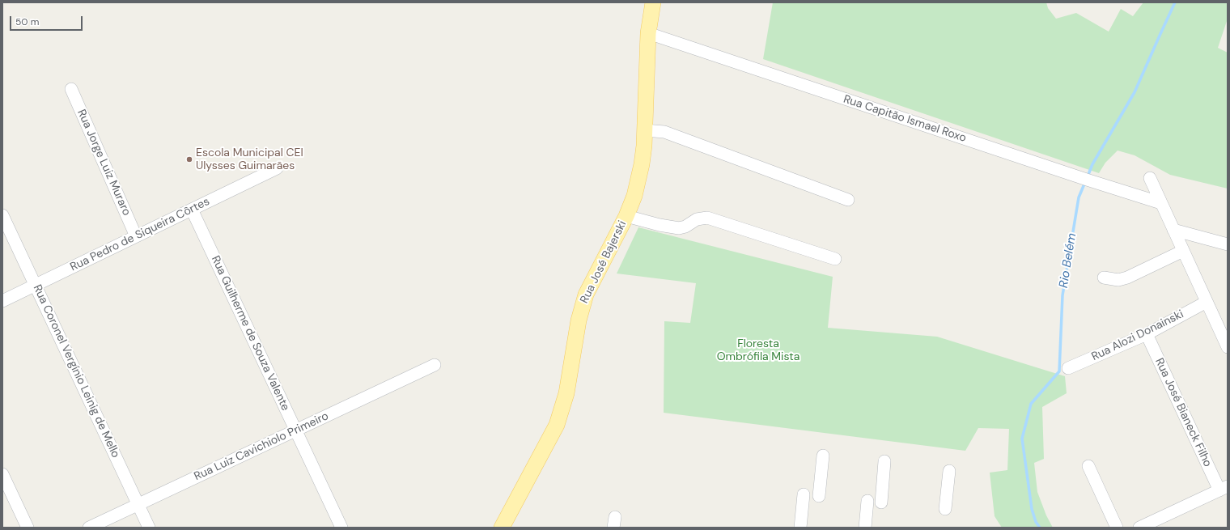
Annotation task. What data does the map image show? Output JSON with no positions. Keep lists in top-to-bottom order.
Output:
{
  "streets": {
    "main road": ["Rua José Bajerski"],
    "street": [
      "Rua Capitão Ismael Roxo",
      "Rua Jorge Luiz Muraro",
      "Rua Pedro de Siqueira Côrtes",
      "Rua Guilherme de Souza Valente",
      "Rua Alozi Donainski",
      "Rua Coronel Vergínio Leinig de Mello",
      "Rua José Bianeck Filho",
      "Rua Luiz Cavichiolo Primeiro"
    ]
  },
  "crossings": [
    ["Rua Capitão Ismael Roxo", "Rua José Bajerski"],
    ["Rua Jorge Luiz Muraro", "Rua Pedro de Siqueira Côrtes"],
    ["Rua Pedro de Siqueira Côrtes", "Rua Guilherme de Souza Valente"],
    ["Rua Pedro de Siqueira Côrtes", "Rua Coronel Vergínio Leinig de Mello"],
    ["Rua Guilherme de Souza Valente", "Rua Luiz Cavichiolo Primeiro"],
    ["Rua Alozi Donainski", "Rua José Bianeck Filho"],
    ["Rua Coronel Vergínio Leinig de Mello", "Rua Luiz Cavichiolo Primeiro"]
  ],
  "water": ["Rio Belém"],
  "parks": ["Floresta Ombrófila Mista"],
  "places": ["Escola Municipal CEI Ulysses Guimarães"],
  "scale_bar": "50 m"
}
